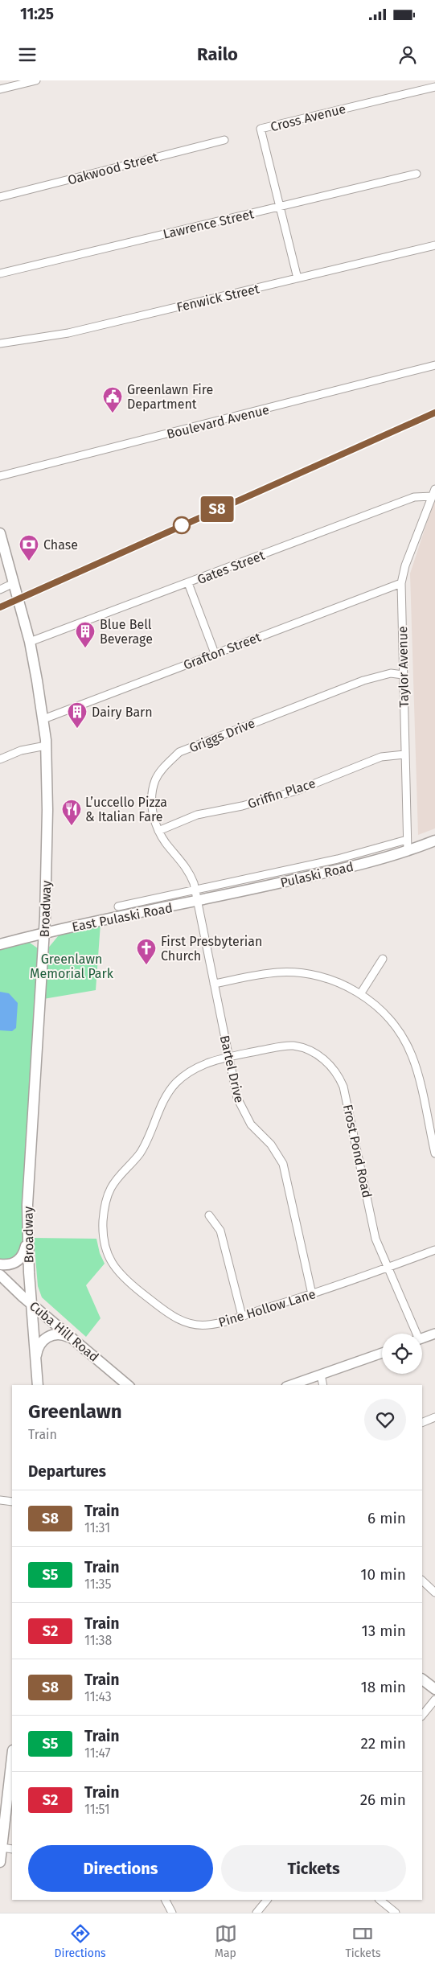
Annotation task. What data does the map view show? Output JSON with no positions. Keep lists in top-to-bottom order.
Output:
{
  "streets": {
    "main road": [
      "Pulaski Road",
      "Broadway",
      "East Pulaski Road",
      "Cuba Hill Road"
    ],
    "street": [
      "Cross Avenue",
      "Oakwood Street",
      "Lawrence Street",
      "Fenwick Street",
      "Boulevard Avenue",
      "Gates Street",
      "Grafton Street",
      "Taylor Avenue",
      "Griggs Drive",
      "Griffin Place",
      "Bartel Drive",
      "Frost Pond Road",
      "Pine Hollow Lane"
    ]
  },
  "crossings": [
    ["Cross Avenue", "Lawrence Street"],
    ["Cross Avenue", "Fenwick Street"],
    ["Gates Street", "Taylor Avenue"],
    ["Gates Street", "Broadway"],
    ["Grafton Street", "Taylor Avenue"],
    ["Grafton Street", "Broadway"],
    ["Taylor Avenue", "Griggs Drive"],
    ["Taylor Avenue", "Griffin Place"],
    ["Taylor Avenue", "Pulaski Road"],
    ["Griggs Drive", "Griffin Place"],
    ["Griggs Drive", "Pulaski Road"],
    ["Griggs Drive", "East Pulaski Road"],
    ["Griggs Drive", "Bartel Drive"],
    ["Pulaski Road", "East Pulaski Road"],
    ["Pulaski Road", "Bartel Drive"],
    ["Broadway", "East Pulaski Road"],
    ["Broadway", "Cuba Hill Road"],
    ["East Pulaski Road", "Bartel Drive"],
    ["Bartel Drive", "Frost Pond Road"],
    ["Bartel Drive", "Pine Hollow Lane"],
    ["Frost Pond Road", "Pine Hollow Lane"]
  ],
  "parks": ["Greenlawn Memorial Park"],
  "places": {
    "public building": ["Greenlawn Fire Department"],
    "bank": ["Chase"],
    "building": ["Blue Bell Beverage", "Dairy Barn"],
    "restaurant": ["L’uccello Pizza & Italian Fare"],
    "church": ["First Presbyterian Church"]
  },
  "page": {
    "status": "11:25",
    "header": "Railo",
    "on_map": "S8",
    "heading": [
      ["Greenlawn", "Train"],
      "Departures"
    ],
    "list": [
      {
        "mark": "S8",
        "name": "Train",
        "note": "11:31",
        "value": "6 min"
      },
      {
        "mark": "S5",
        "name": "Train",
        "note": "11:35",
        "value": "10 min"
      },
      {
        "mark": "S2",
        "name": "Train",
        "note": "11:38",
        "value": "13 min"
      },
      {
        "mark": "S8",
        "name": "Train",
        "note": "11:43",
        "value": "18 min"
      },
      {
        "mark": "S5",
        "name": "Train",
        "note": "11:47",
        "value": "22 min"
      },
      {
        "mark": "S2",
        "name": "Train",
        "note": "11:51",
        "value": "26 min"
      }
    ],
    "buttons": ["Directions", "Tickets"],
    "tabs": ["Directions", "Map", "Tickets"]
  }
}
